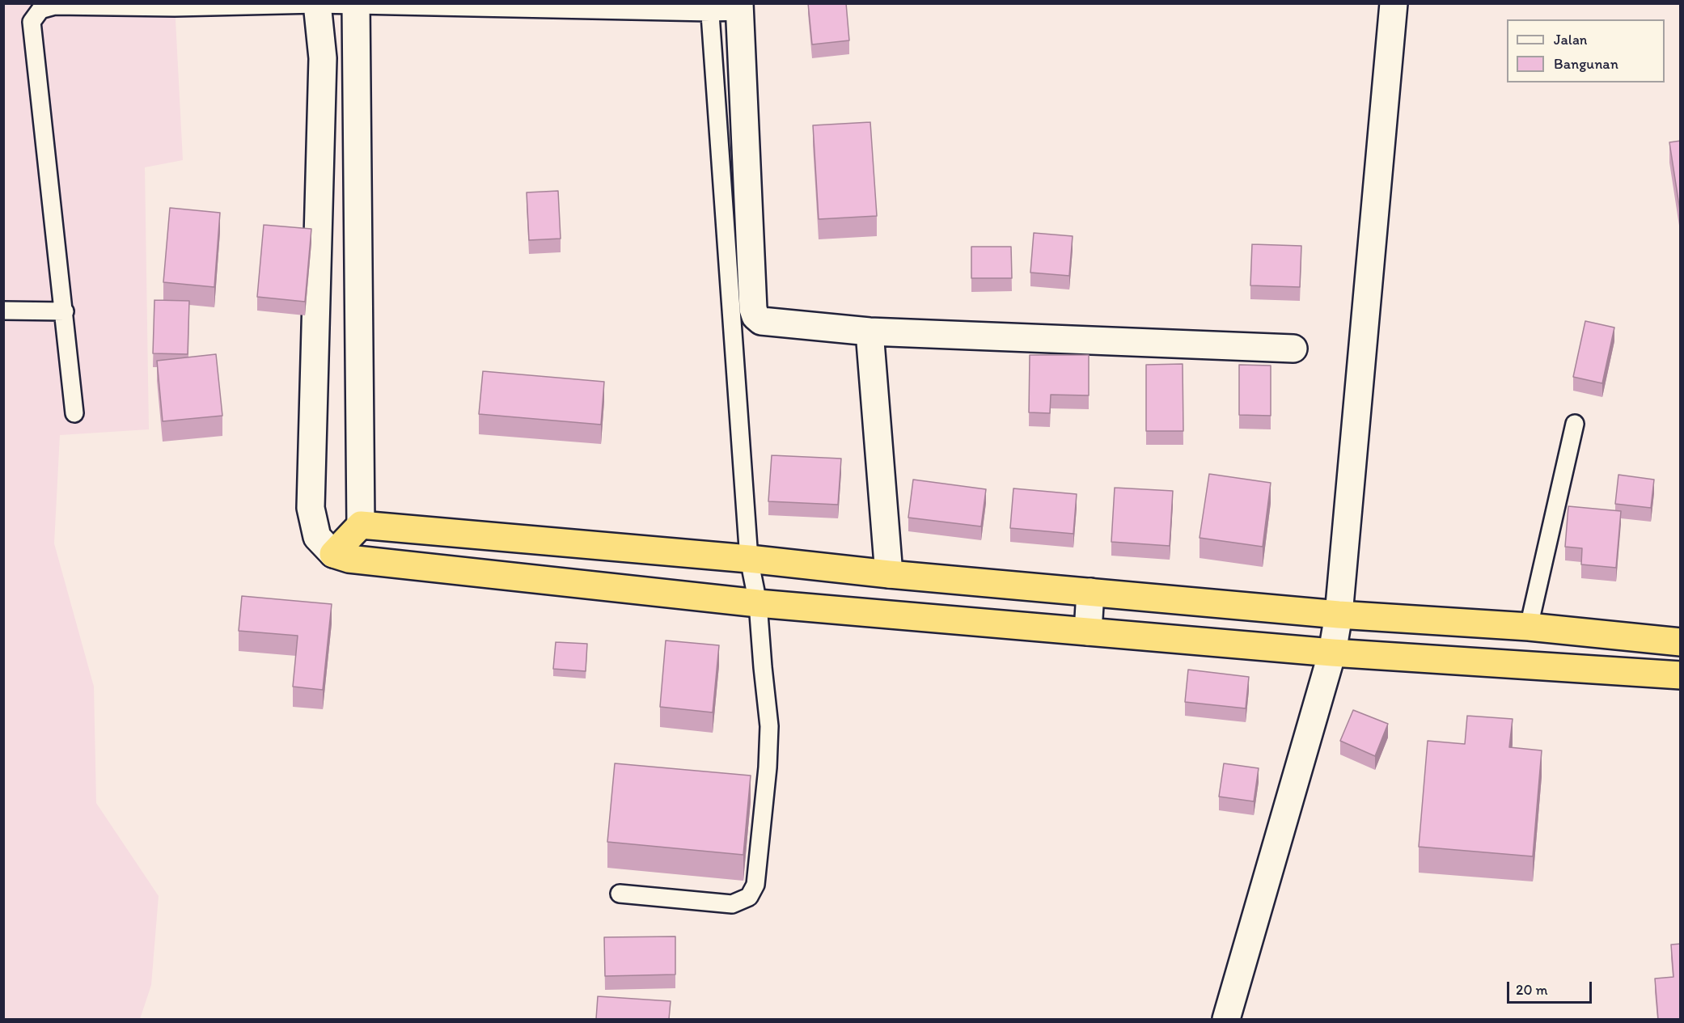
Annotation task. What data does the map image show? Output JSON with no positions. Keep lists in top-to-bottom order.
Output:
{
  "legend": ["Jalan", "Bangunan"],
  "scale_bar": "20 m"
}
